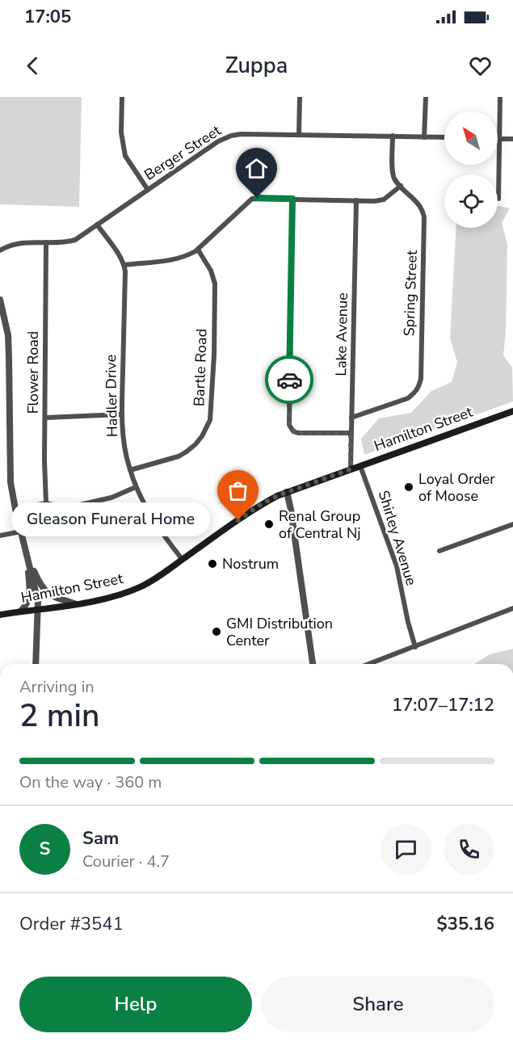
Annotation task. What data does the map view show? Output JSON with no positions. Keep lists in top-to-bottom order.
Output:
{
  "streets": {
    "main road": ["Hamilton Street"],
    "street": [
      "Berger Street",
      "Spring Street",
      "Lake Avenue",
      "Bartle Road",
      "Flower Road",
      "Hadler Drive",
      "Shirley Avenue"
    ]
  },
  "crossings": [
    ["Berger Street", "Spring Street"],
    ["Berger Street", "Flower Road"],
    ["Spring Street", "Lake Avenue"],
    ["Lake Avenue", "Hamilton Street"],
    ["Bartle Road", "Hadler Drive"],
    ["Hadler Drive", "Hamilton Street"],
    ["Hamilton Street", "Shirley Avenue"]
  ],
  "places": [
    "Loyal Order of Moose",
    "Gleason Funeral Home",
    "Renal Group of Central Nj",
    "Nostrum",
    "GMI Distribution Center"
  ],
  "north": "top left",
  "page": {
    "status": "17:05",
    "header": "Zuppa",
    "bubble": "Gleason Funeral Home",
    "heading": ["2 min", "Arriving in", "17:07–17:12"],
    "panel": [
      "Sam",
      "Courier · 4.7",
      "Order #3541",
      "$35.16"
    ],
    "bar": "On the way · 360 m",
    "round": "S",
    "buttons": ["Help", "Share"]
  }
}
